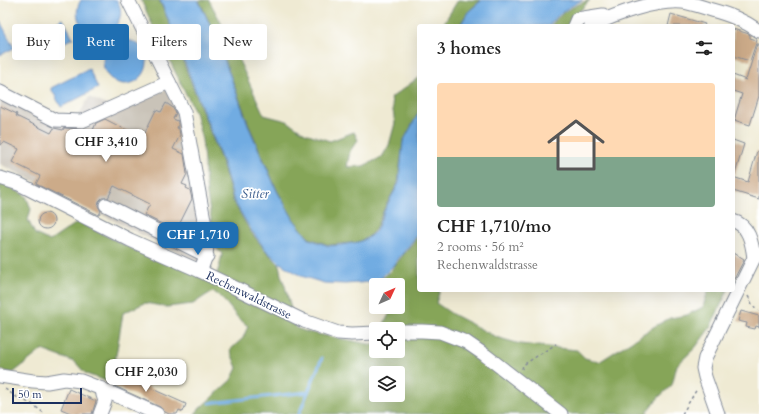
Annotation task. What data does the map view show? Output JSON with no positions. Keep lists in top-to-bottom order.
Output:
{
  "streets": {
    "street": ["Rechenwaldstrasse"]
  },
  "water": ["Sitter"],
  "scale_bar": "50 m",
  "north": "top right",
  "page": {
    "chip": [
      "Buy",
      "Rent",
      "Filters",
      "New"
    ],
    "heading": "3 homes",
    "list": [
      {
        "name": "CHF 1,710/mo",
        "note": "2 rooms · 56 m² · Rechenwaldstrasse"
      }
    ],
    "price": ["CHF 3,410", "CHF 1,710", "CHF 2,030"],
    "scale": "50 m"
  }
}
